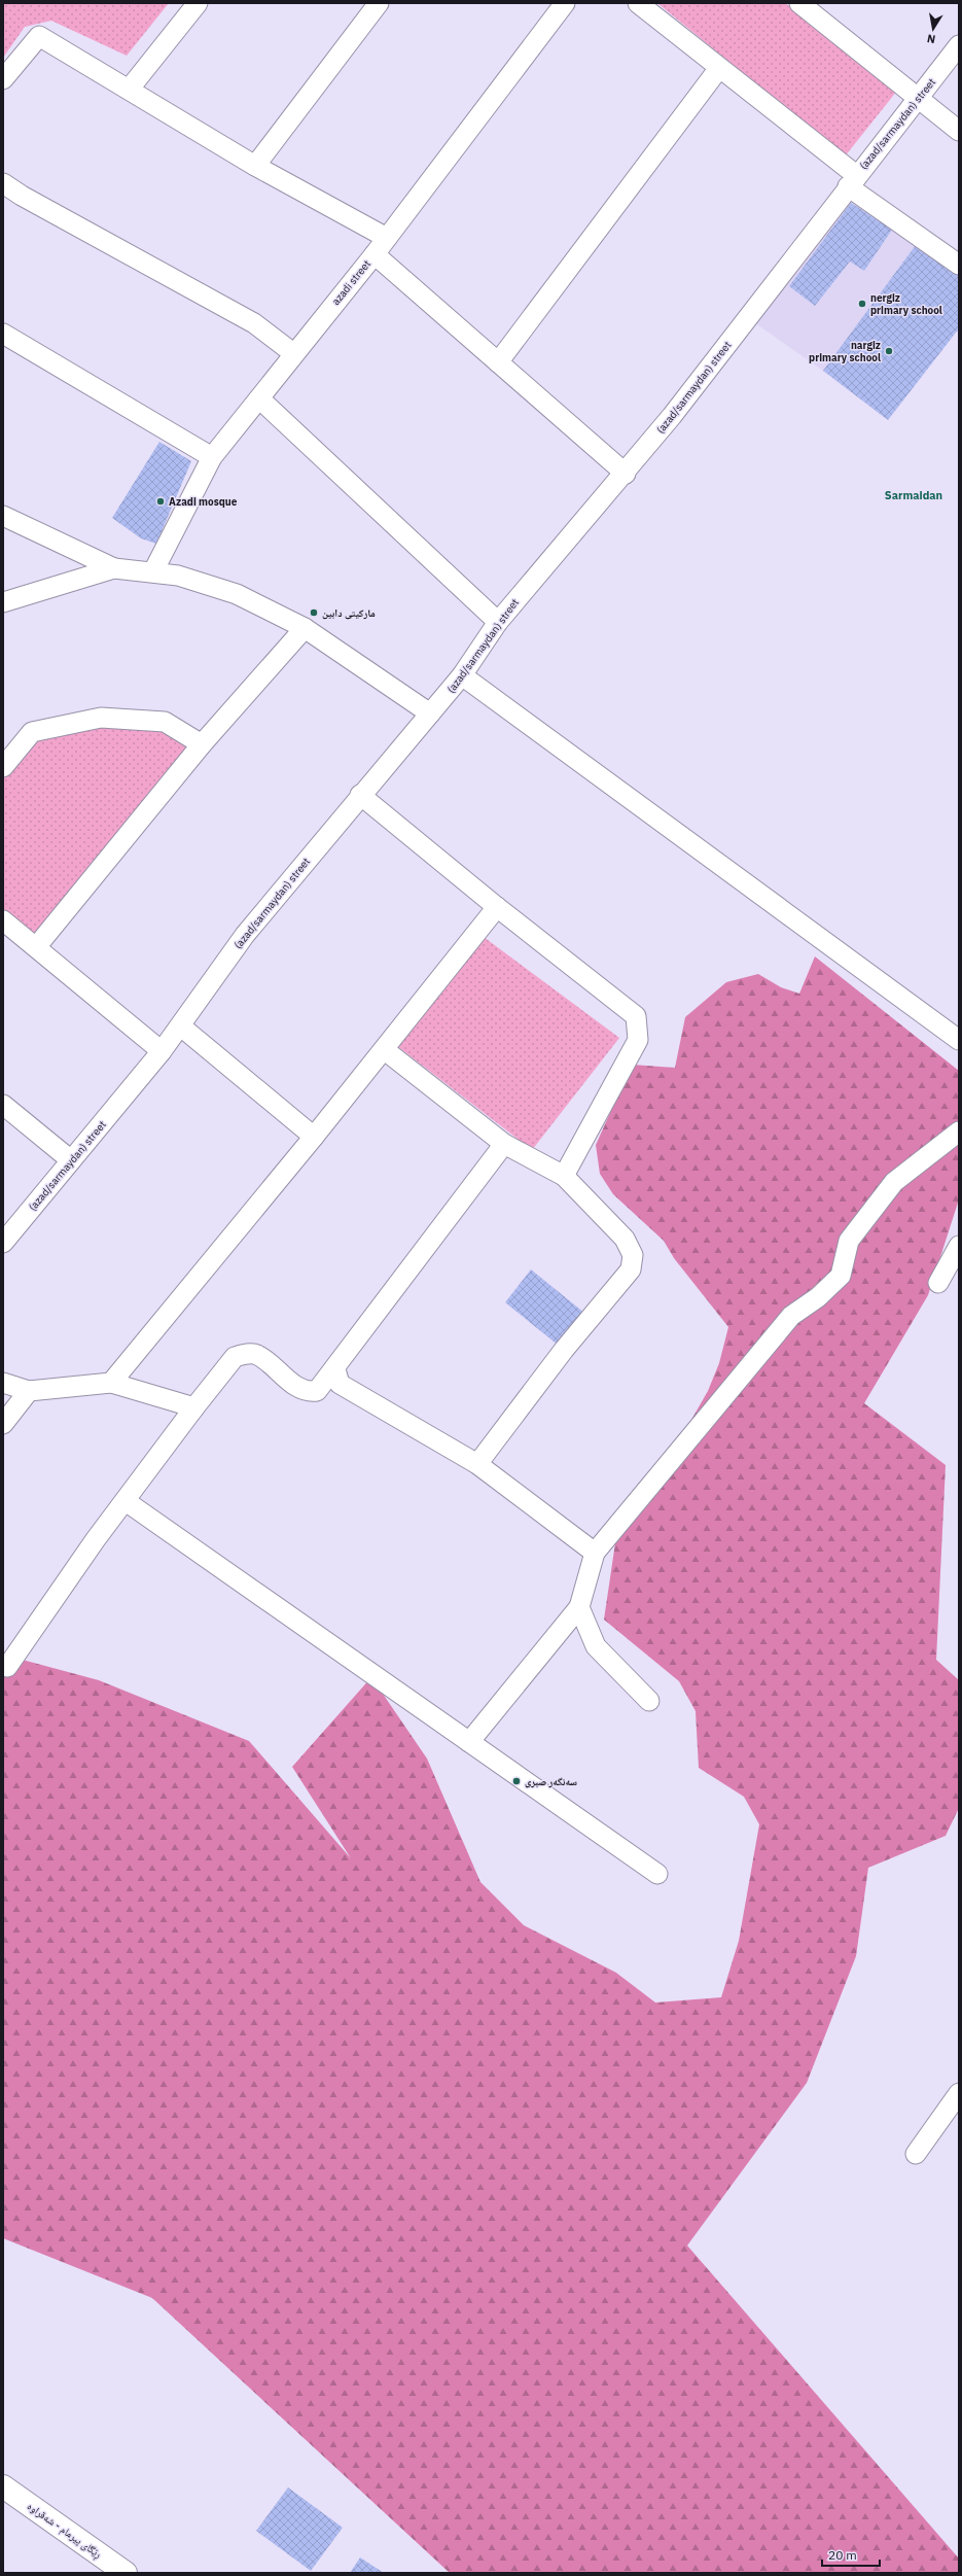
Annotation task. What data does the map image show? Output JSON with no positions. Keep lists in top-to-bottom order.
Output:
{
  "streets": {
    "main road": ["ڕێگای پیرمام - شەقراوە"],
    "street": ["(azad/sarmaydan) street", "azadi street"]
  },
  "districts": ["Sarmaidan"],
  "places": [
    "nergiz primary school",
    "nargiz primary school",
    "Azadi mosque",
    "ماركيتى دابين",
    "سەنگەر صبری"
  ],
  "scale_bar": "20 m",
  "north": "bottom"
}
